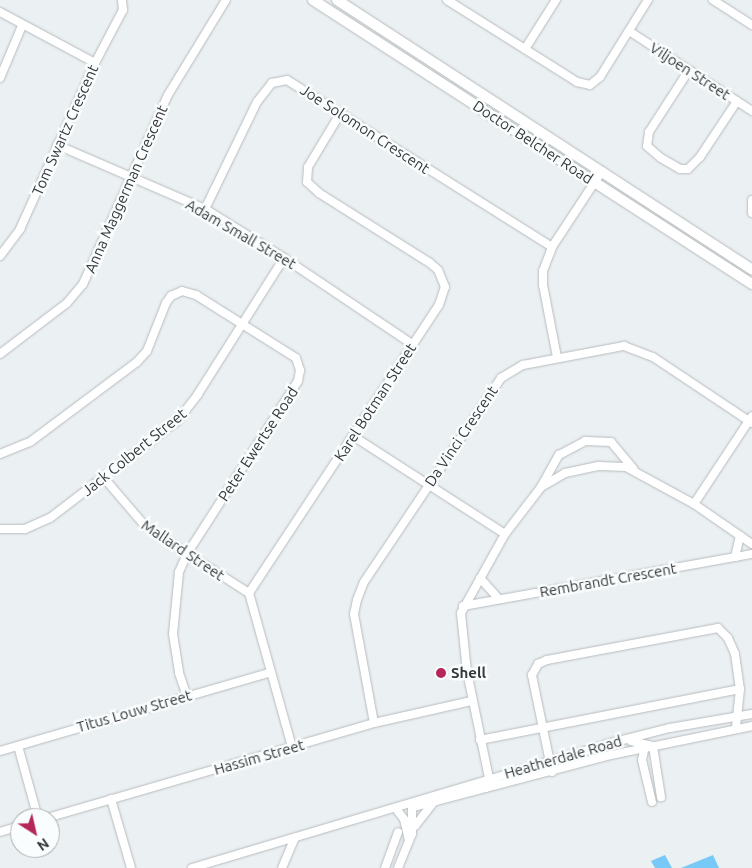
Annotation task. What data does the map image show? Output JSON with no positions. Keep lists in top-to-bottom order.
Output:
{
  "streets": {
    "main road": ["Doctor Belcher Road"],
    "street": [
      "Viljoen Street",
      "Joe Solomon Crescent",
      "Tom Swartz Crescent",
      "Anna Maggerman Crescent",
      "Adam Small Street",
      "Karel Botman Street",
      "Da Vinci Crescent",
      "Peter Ewertse Road",
      "Jack Colbert Street",
      "Mallard Street",
      "Rembrandt Crescent",
      "Titus Louw Street",
      "Hassim Street",
      "Heatherdale Road"
    ]
  },
  "crossings": [
    ["Joe Solomon Crescent", "Adam Small Street"],
    ["Joe Solomon Crescent", "Karel Botman Street"],
    ["Tom Swartz Crescent", "Adam Small Street"],
    ["Anna Maggerman Crescent", "Adam Small Street"],
    ["Adam Small Street", "Karel Botman Street"],
    ["Adam Small Street", "Jack Colbert Street"],
    ["Karel Botman Street", "Mallard Street"],
    ["Da Vinci Crescent", "Hassim Street"],
    ["Peter Ewertse Road", "Jack Colbert Street"],
    ["Peter Ewertse Road", "Mallard Street"],
    ["Peter Ewertse Road", "Titus Louw Street"],
    ["Jack Colbert Street", "Mallard Street"]
  ],
  "places": ["Shell"],
  "north": "bottom right"
}
